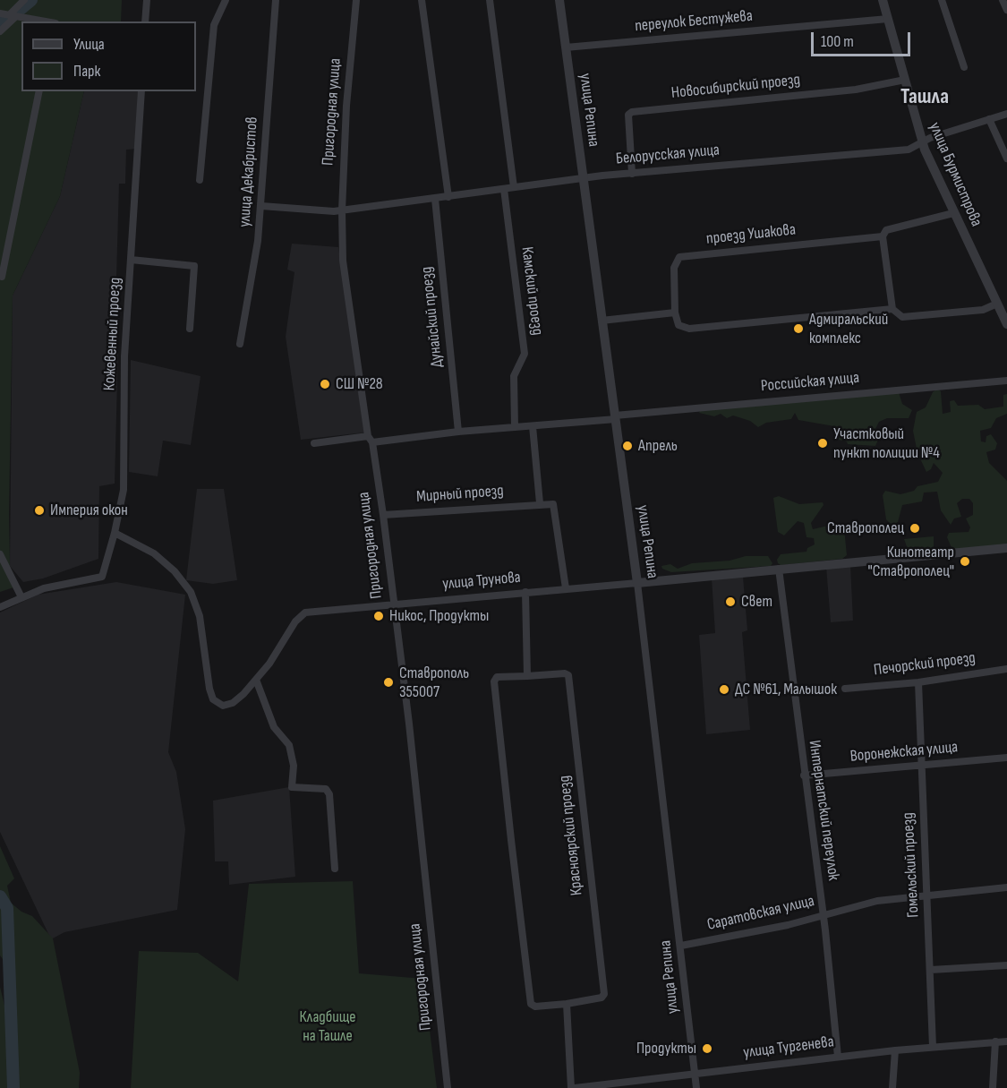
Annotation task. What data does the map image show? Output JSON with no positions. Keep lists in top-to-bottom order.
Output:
{
  "streets": {
    "street": [
      "переулок Бестужева",
      "Новосибирский проезд",
      "улица Репина",
      "Пригородная улица",
      "Белорусская улица",
      "улица Декабристов",
      "улица Бурмистрова",
      "проезд Ушакова",
      "Камский проезд",
      "Дунайский проезд",
      "Кожевенный проезд",
      "Российская улица",
      "Мирный проезд",
      "улица Трунова",
      "Печорский проезд",
      "Воронежская улица",
      "Интернатский переулок",
      "Красноярский проезд",
      "Гомельский проезд",
      "Саратовская улица",
      "улица Тургенева"
    ]
  },
  "crossings": [
    ["переулок Бестужева", "улица Репина"],
    ["переулок Бестужева", "улица Бурмистрова"],
    ["Новосибирский проезд", "Белорусская улица"],
    ["Новосибирский проезд", "улица Бурмистрова"],
    ["улица Репина", "Белорусская улица"],
    ["улица Репина", "Российская улица"],
    ["улица Репина", "улица Трунова"],
    ["улица Репина", "Саратовская улица"],
    ["улица Репина", "улица Тургенева"],
    ["Пригородная улица", "Белорусская улица"],
    ["Пригородная улица", "Российская улица"],
    ["Пригородная улица", "Мирный проезд"],
    ["Пригородная улица", "улица Трунова"],
    ["Белорусская улица", "улица Декабристов"],
    ["Белорусская улица", "улица Бурмистрова"],
    ["Белорусская улица", "Камский проезд"],
    ["Белорусская улица", "Дунайский проезд"],
    ["улица Бурмистрова", "проезд Ушакова"],
    ["Камский проезд", "Российская улица"],
    ["Дунайский проезд", "Российская улица"],
    ["Кожевенный проезд", "улица Трунова"],
    ["улица Трунова", "Интернатский переулок"],
    ["Печорский проезд", "Гомельский проезд"],
    ["Воронежская улица", "Интернатский переулок"],
    ["Воронежская улица", "Гомельский проезд"],
    ["Интернатский переулок", "Саратовская улица"],
    ["Интернатский переулок", "улица Тургенева"],
    ["Гомельский проезд", "Саратовская улица"],
    ["Гомельский проезд", "улица Тургенева"]
  ],
  "districts": ["Ташла"],
  "parks": ["Кладбище на Ташле"],
  "places": [
    "Адмиральский комплекс",
    "СШ №28",
    "Участковый пункт полиции №4",
    "Апрель",
    "Империя окон",
    "Ставрополец",
    "Кинотеатр \"Ставрополец\"",
    "Свет",
    "Никос, Продукты",
    "Ставрополь 355007",
    "ДС №61, Малышок",
    "Продукты"
  ],
  "legend": ["Улица", "Парк"],
  "scale_bar": "100 m"
}
